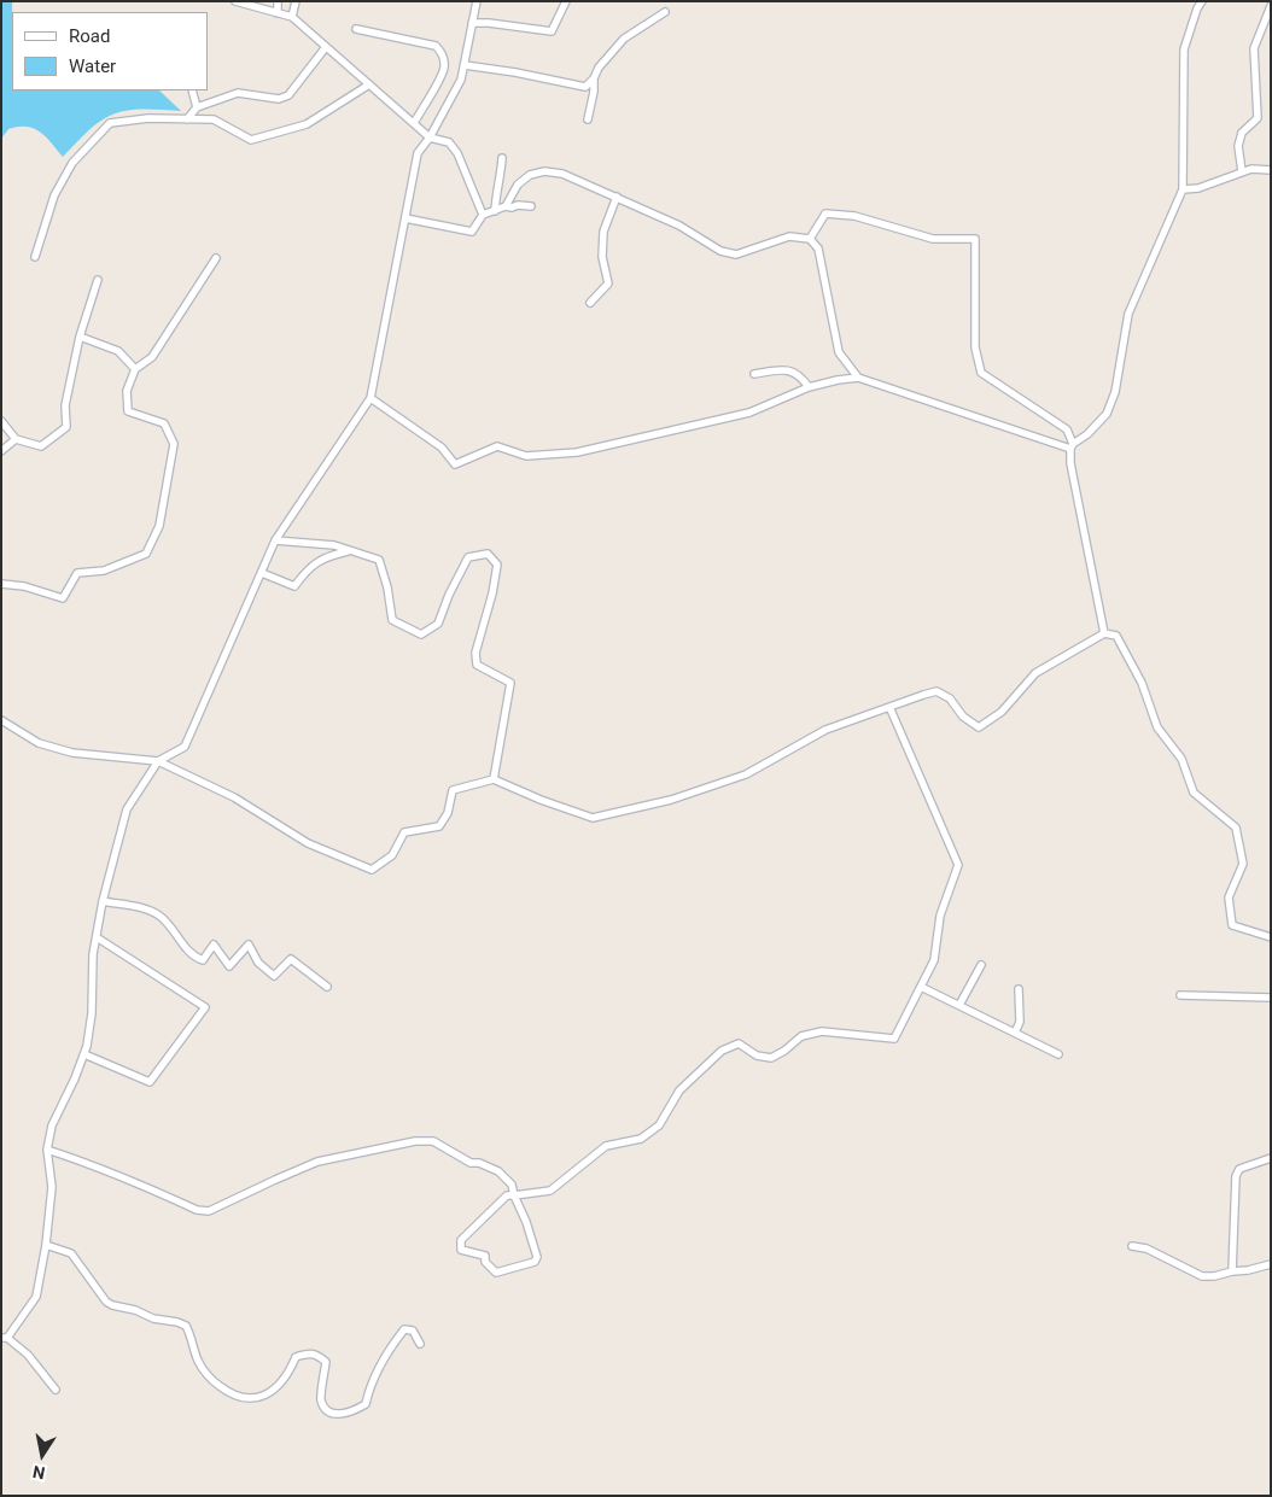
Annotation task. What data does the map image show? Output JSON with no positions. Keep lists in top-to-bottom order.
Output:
{
  "legend": ["Road", "Water"],
  "north": "bottom"
}
